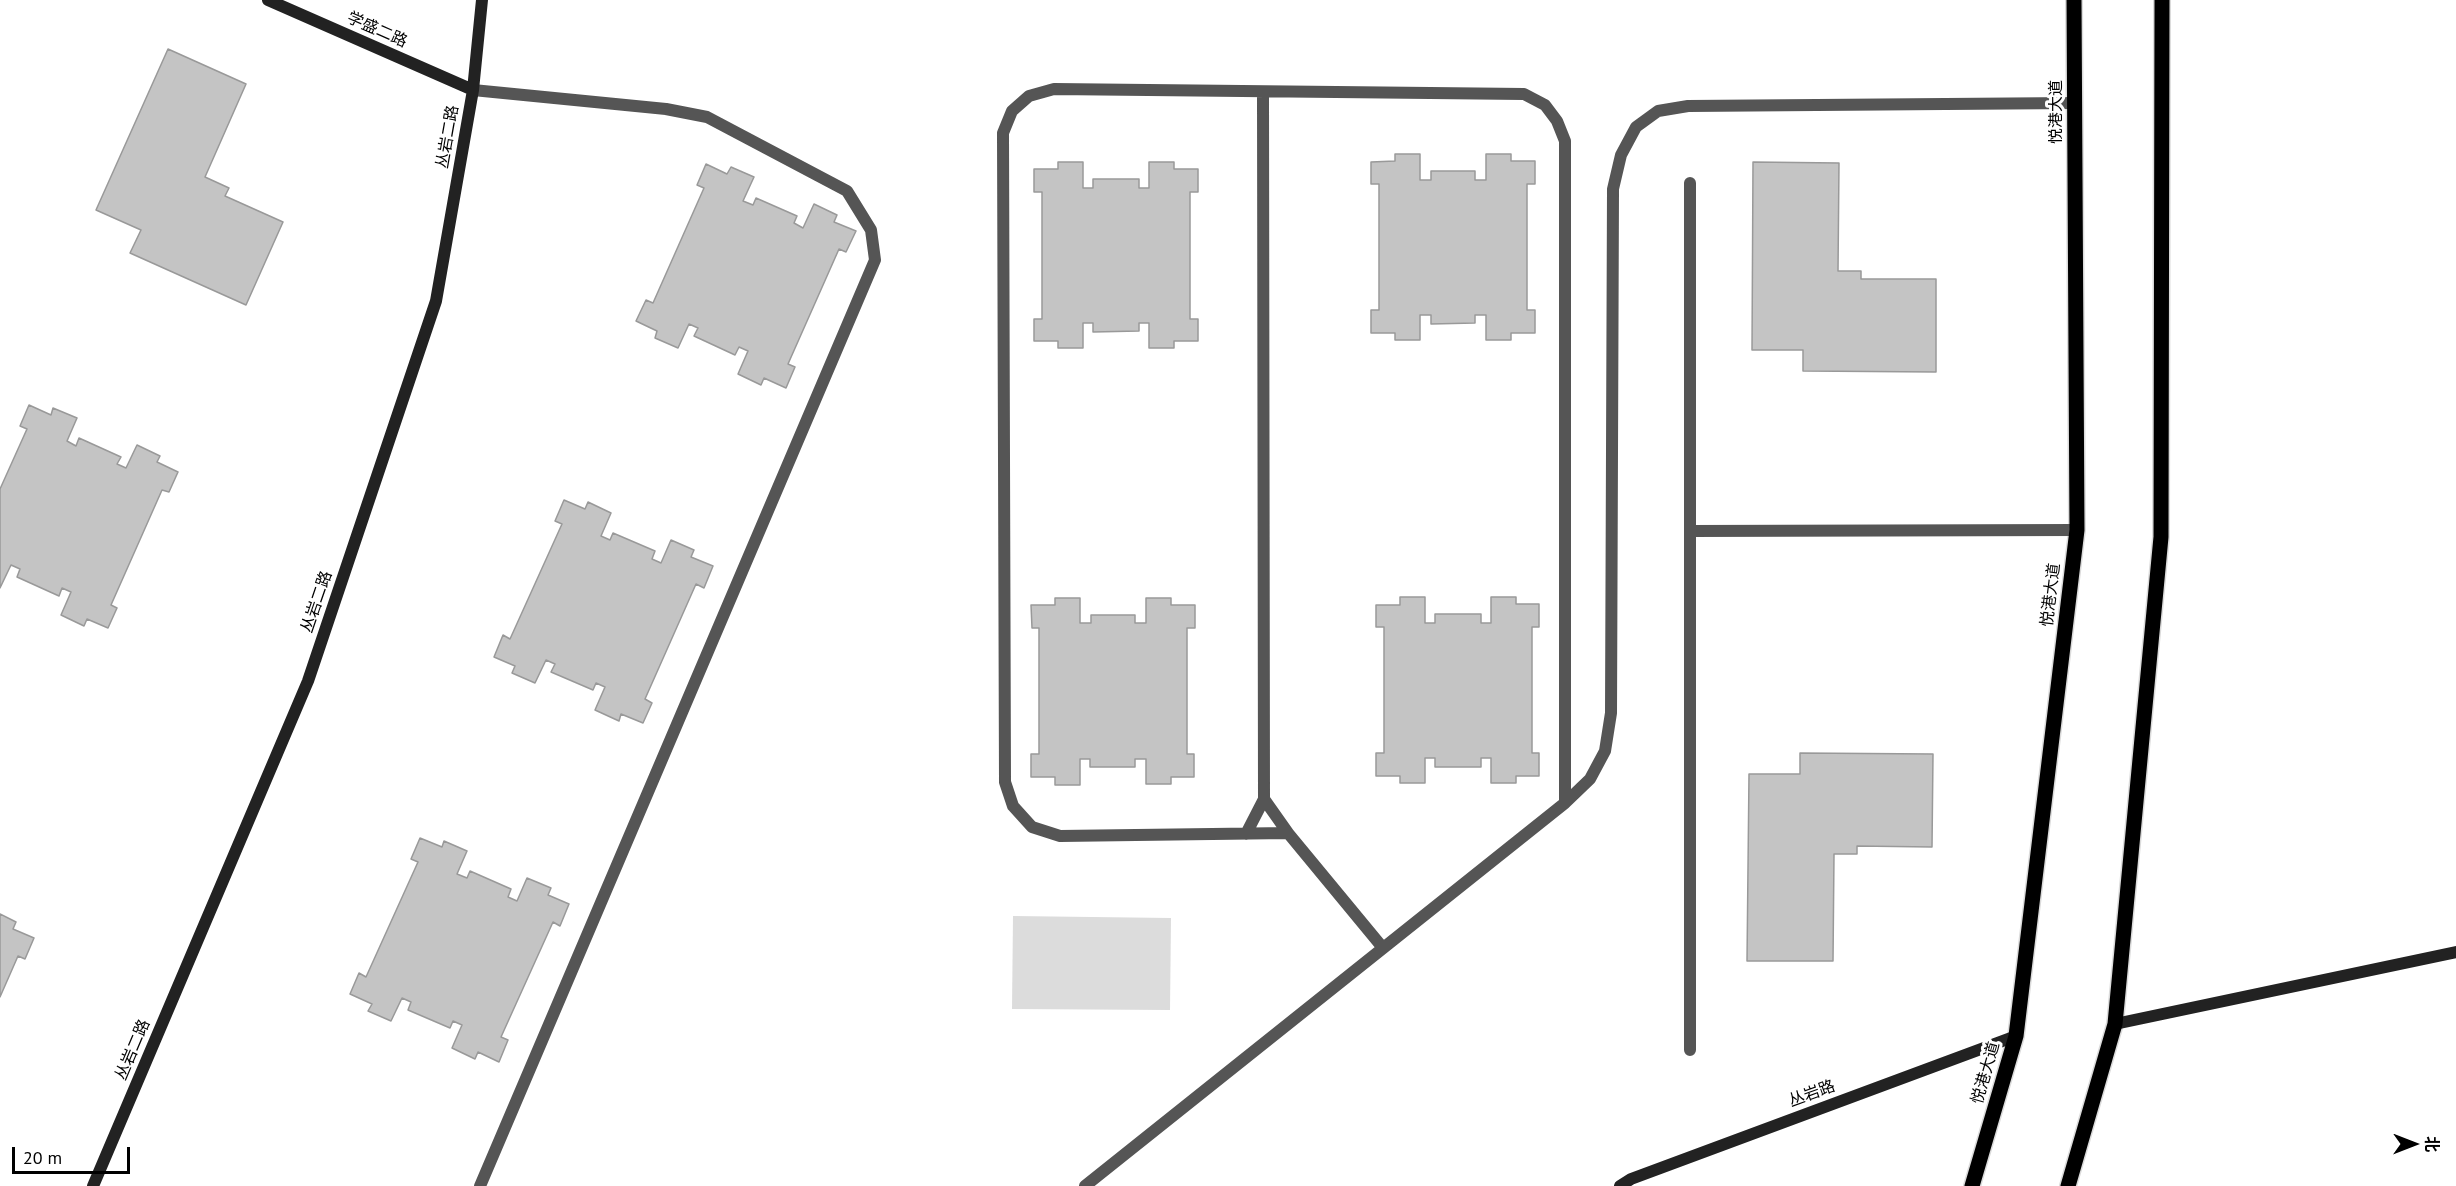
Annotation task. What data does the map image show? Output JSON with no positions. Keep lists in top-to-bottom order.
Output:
{
  "streets": {
    "main road": ["悦港大道"],
    "street": ["学盛二路", "丛岩二路", "丛岩路"]
  },
  "crossings": [
    ["学盛二路", "丛岩二路"],
    ["悦港大道", "丛岩路"]
  ],
  "scale_bar": "20 m",
  "north": "right"
}
